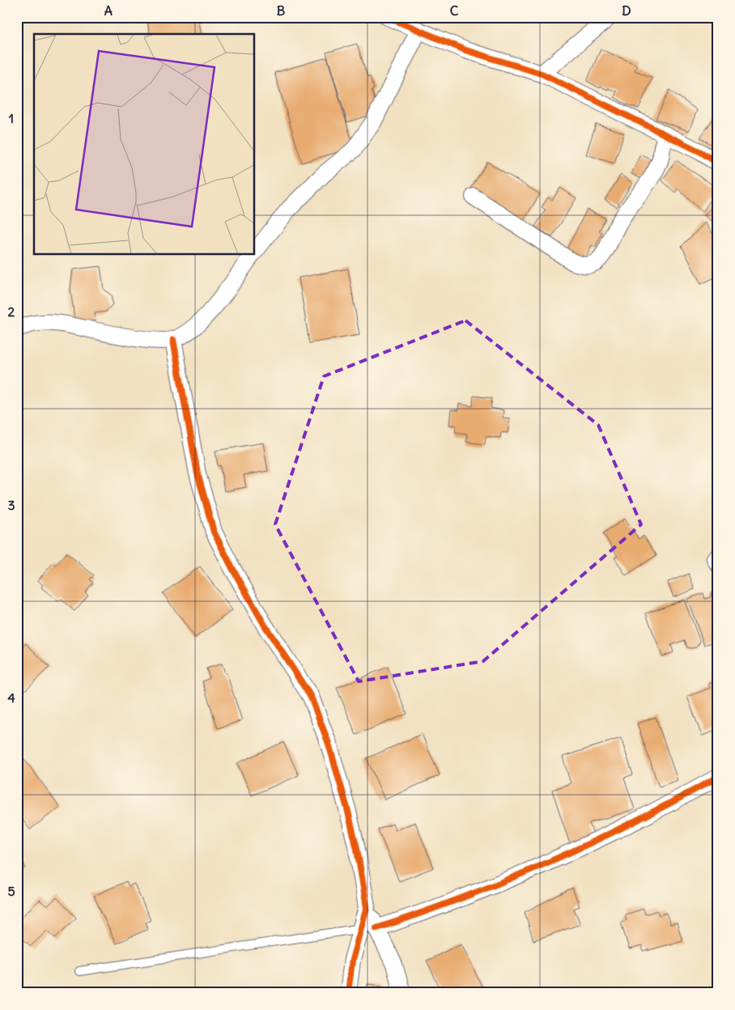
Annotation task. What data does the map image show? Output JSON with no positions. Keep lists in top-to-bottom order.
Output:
{
  "grid": {
    "columns": [
      "A",
      "B",
      "C",
      "D"
    ],
    "rows": [
      "1",
      "2",
      "3",
      "4",
      "5"
    ]
  }
}
